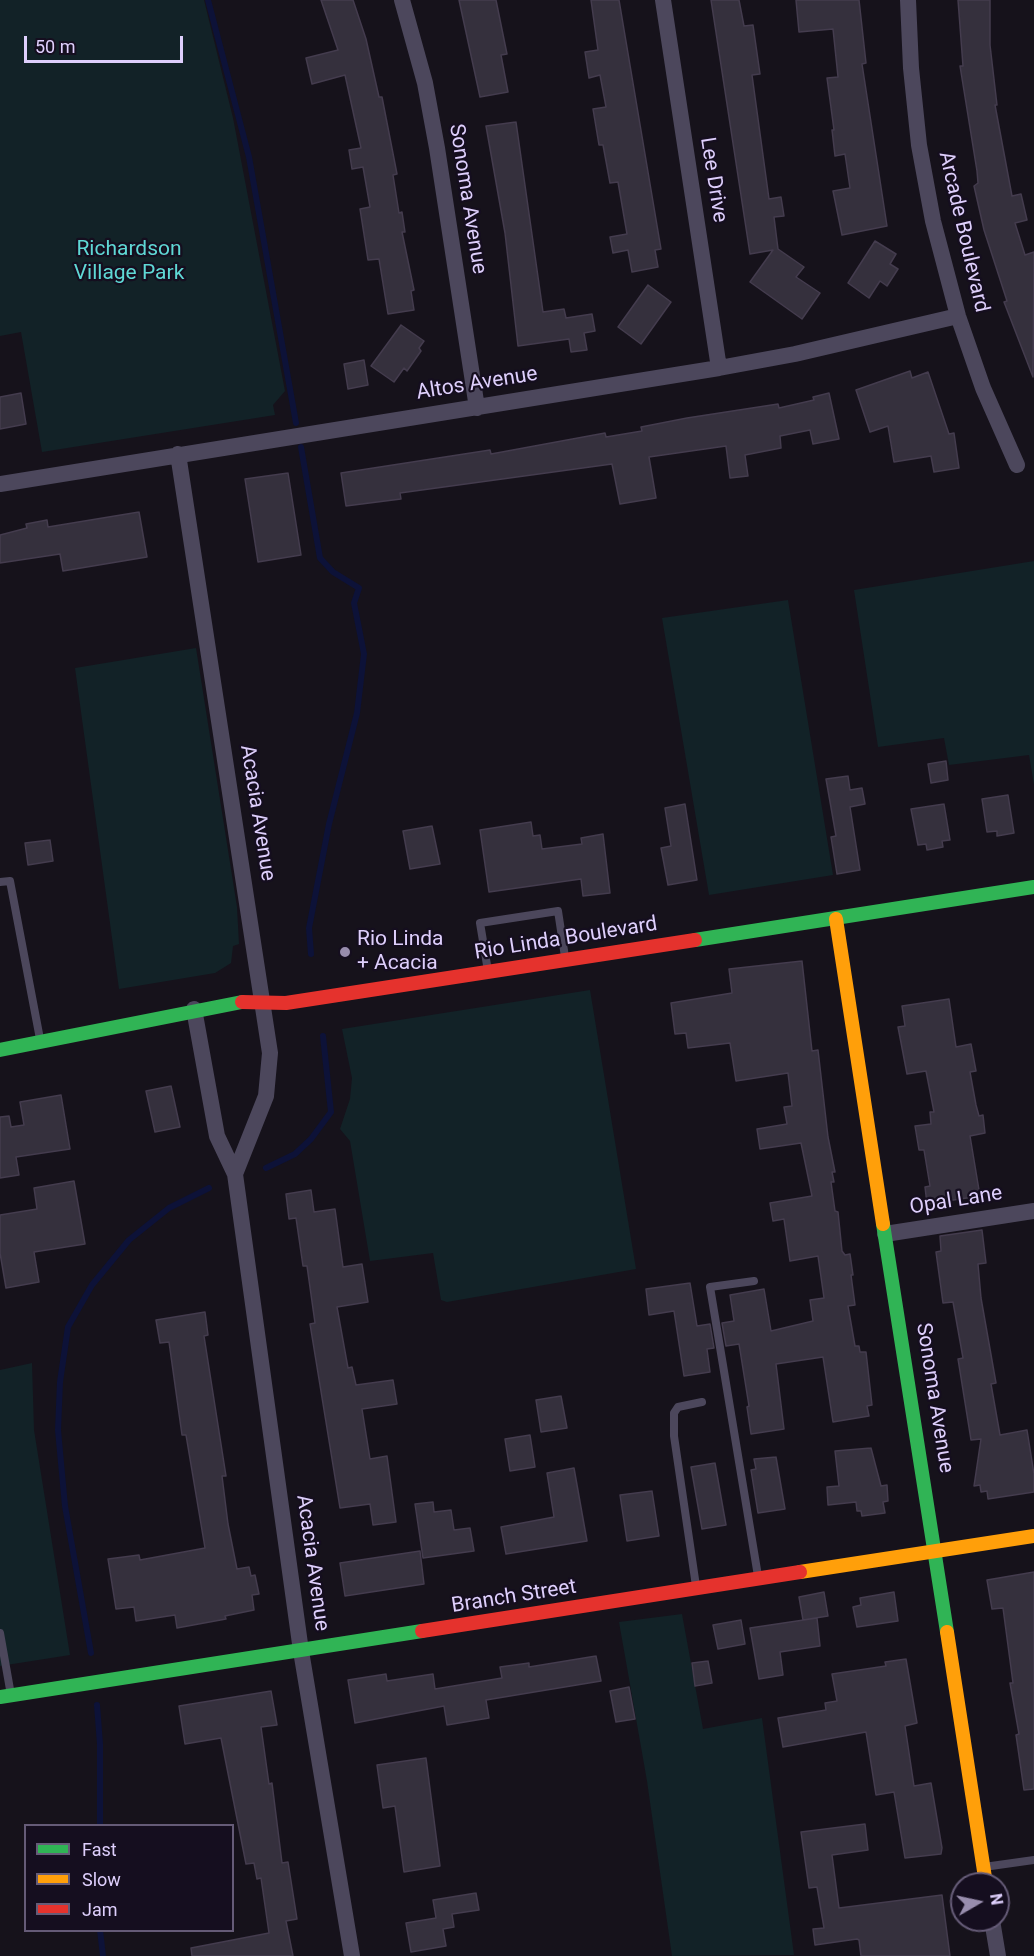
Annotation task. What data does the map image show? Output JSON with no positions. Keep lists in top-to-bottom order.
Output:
{
  "streets": {
    "street": [
      "Lee Drive",
      "Sonoma Avenue",
      "Arcade Boulevard",
      "Altos Avenue",
      "Acacia Avenue",
      "Rio Linda Boulevard",
      "Opal Lane",
      "Branch Street"
    ]
  },
  "crossings": [
    ["Lee Drive", "Altos Avenue"],
    ["Sonoma Avenue", "Altos Avenue"],
    ["Sonoma Avenue", "Rio Linda Boulevard"],
    ["Sonoma Avenue", "Opal Lane"],
    ["Sonoma Avenue", "Branch Street"],
    ["Arcade Boulevard", "Altos Avenue"],
    ["Altos Avenue", "Acacia Avenue"],
    ["Acacia Avenue", "Rio Linda Boulevard"],
    ["Acacia Avenue", "Branch Street"]
  ],
  "parks": ["Richardson Village Park"],
  "places": ["Rio Linda + Acacia"],
  "legend": ["Fast", "Slow", "Jam"],
  "scale_bar": "50 m",
  "north": "right"
}
